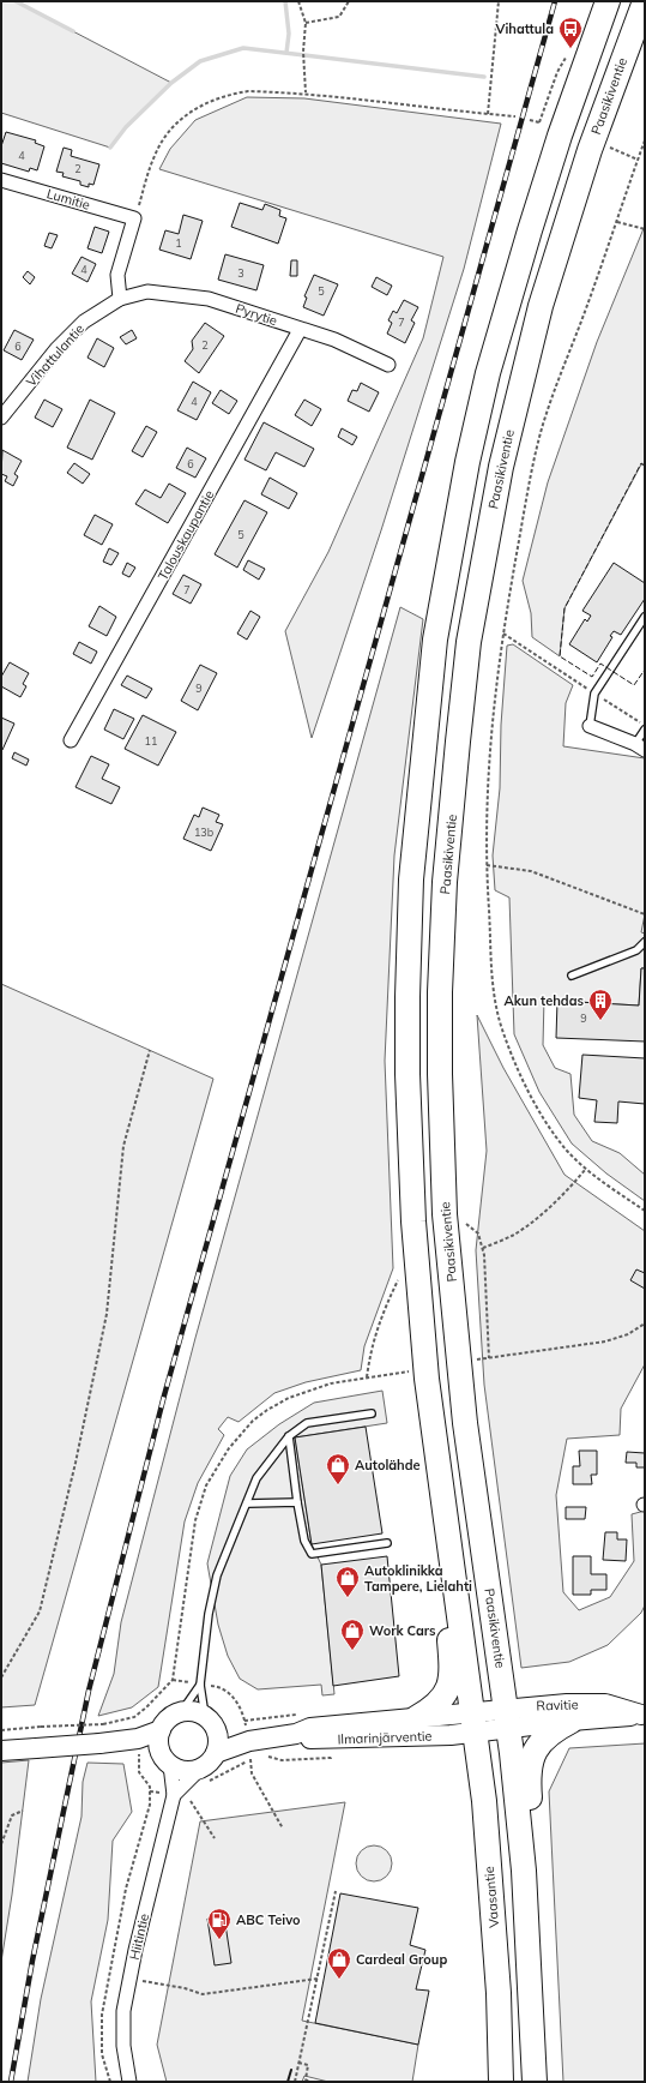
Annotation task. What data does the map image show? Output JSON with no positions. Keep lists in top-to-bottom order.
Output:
{
  "streets": {
    "highway": ["Paasikiventie", "Vaasantie"],
    "main road": ["Ravitie", "Ilmarinjärventie"],
    "street": [
      "Lumitie",
      "Pyrytie",
      "Vihattulantie",
      "Talouskaupantie",
      "Hiitintie"
    ]
  },
  "crossings": [
    ["Paasikiventie", "Ravitie"],
    ["Pyrytie", "Vihattulantie"],
    ["Pyrytie", "Talouskaupantie"],
    ["Ravitie", "Ilmarinjärventie"],
    ["Ravitie", "Vaasantie"],
    ["Ilmarinjärventie", "Vaasantie"],
    ["Ilmarinjärventie", "Hiitintie"]
  ],
  "places": {
    "bus stop": ["Vihattula"],
    "building": ["Akun tehdas"],
    "shop": [
      "Autolähde",
      "Autoklinikka Tampere, Lielahti",
      "Work Cars",
      "Cardeal Group"
    ],
    "fuel station": ["ABC Teivo"]
  },
  "house_numbers": [
    "4",
    "2",
    "1",
    "4",
    "3",
    "5",
    "7",
    "2",
    "6",
    "4",
    "6",
    "5",
    "7",
    "9",
    "11",
    "13b",
    "9"
  ]
}
